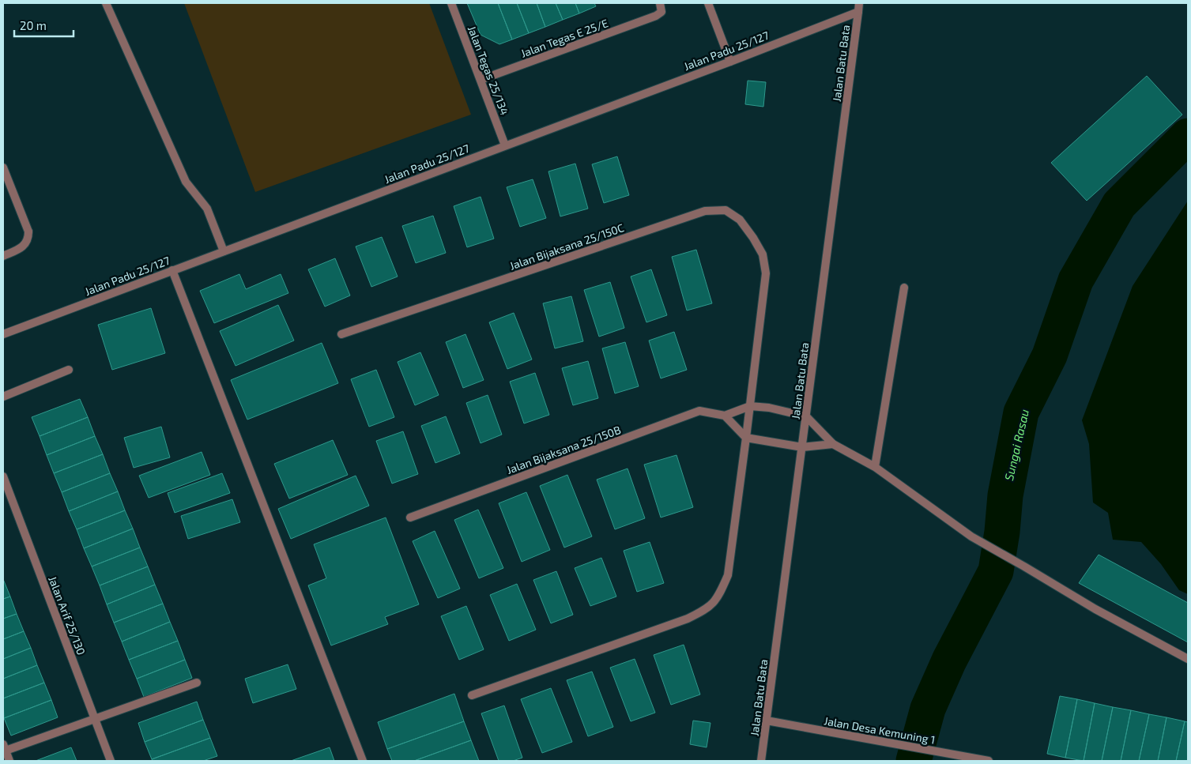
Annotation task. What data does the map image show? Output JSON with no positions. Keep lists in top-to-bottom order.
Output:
{
  "streets": {
    "street": [
      "Jalan Tegas E 25/E",
      "Jalan Padu 25/127",
      "Jalan Batu Bata",
      "Jalan Tegas 25/134",
      "Jalan Bijaksana 25/150C",
      "Jalan Bijaksana 25/150B",
      "Jalan Arif 25/130",
      "Jalan Desa Kemuning 1"
    ]
  },
  "crossings": [
    ["Jalan Tegas E 25/E", "Jalan Tegas 25/134"],
    ["Jalan Padu 25/127", "Jalan Batu Bata"],
    ["Jalan Padu 25/127", "Jalan Tegas 25/134"],
    ["Jalan Batu Bata", "Jalan Desa Kemuning 1"]
  ],
  "water": ["Sungai Rasau"],
  "scale_bar": "20 m"
}
